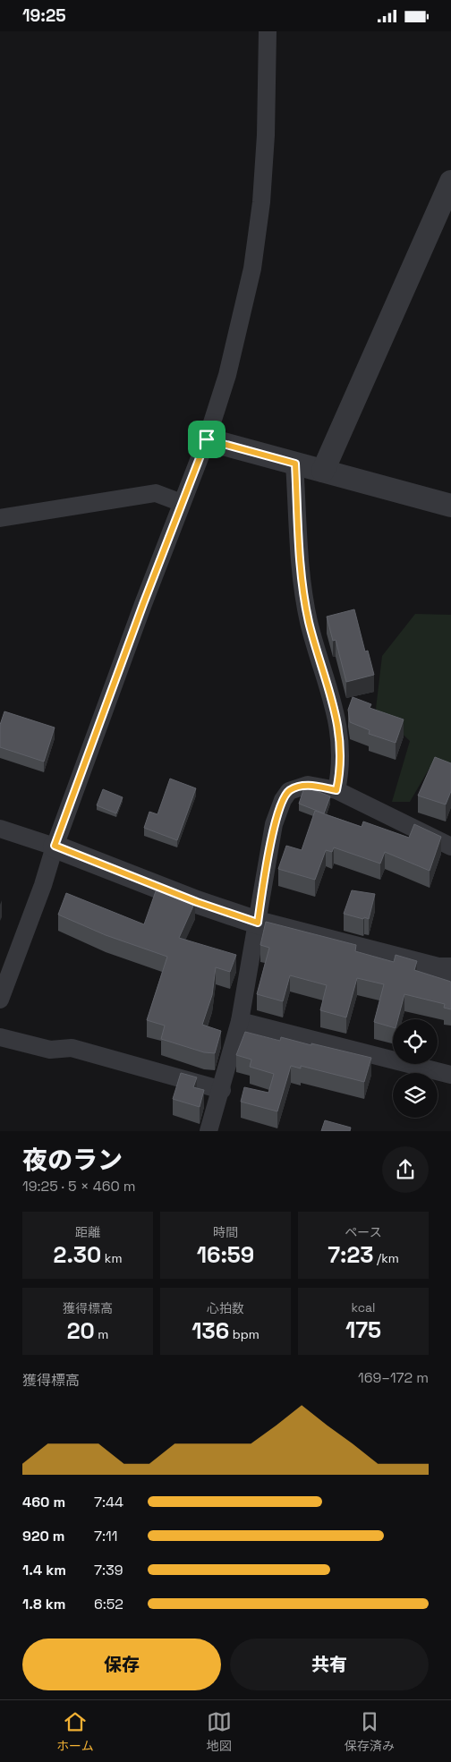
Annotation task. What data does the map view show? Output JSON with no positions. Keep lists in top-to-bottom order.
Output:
{
  "page": {
    "status": "19:25",
    "heading": ["夜のラン", "19:25 · 5 × 460 m"],
    "stats": [
      ["距離", "2.30 km"],
      ["時間", "16:59"],
      ["ペース", "7:23 /km"],
      ["獲得標高", "20 m"],
      ["心拍数", "136 bpm"],
      ["kcal", "175"]
    ],
    "chart": ["獲得標高", "169–172 m"],
    "list": [
      {
        "name": "460 m",
        "note": "7:44"
      },
      {
        "name": "920 m",
        "note": "7:11"
      },
      {
        "name": "1.4 km",
        "note": "7:39"
      },
      {
        "name": "1.8 km",
        "note": "6:52"
      }
    ],
    "buttons": ["保存", "共有"],
    "tabs": ["ホーム", "地図", "保存済み"]
  }
}
